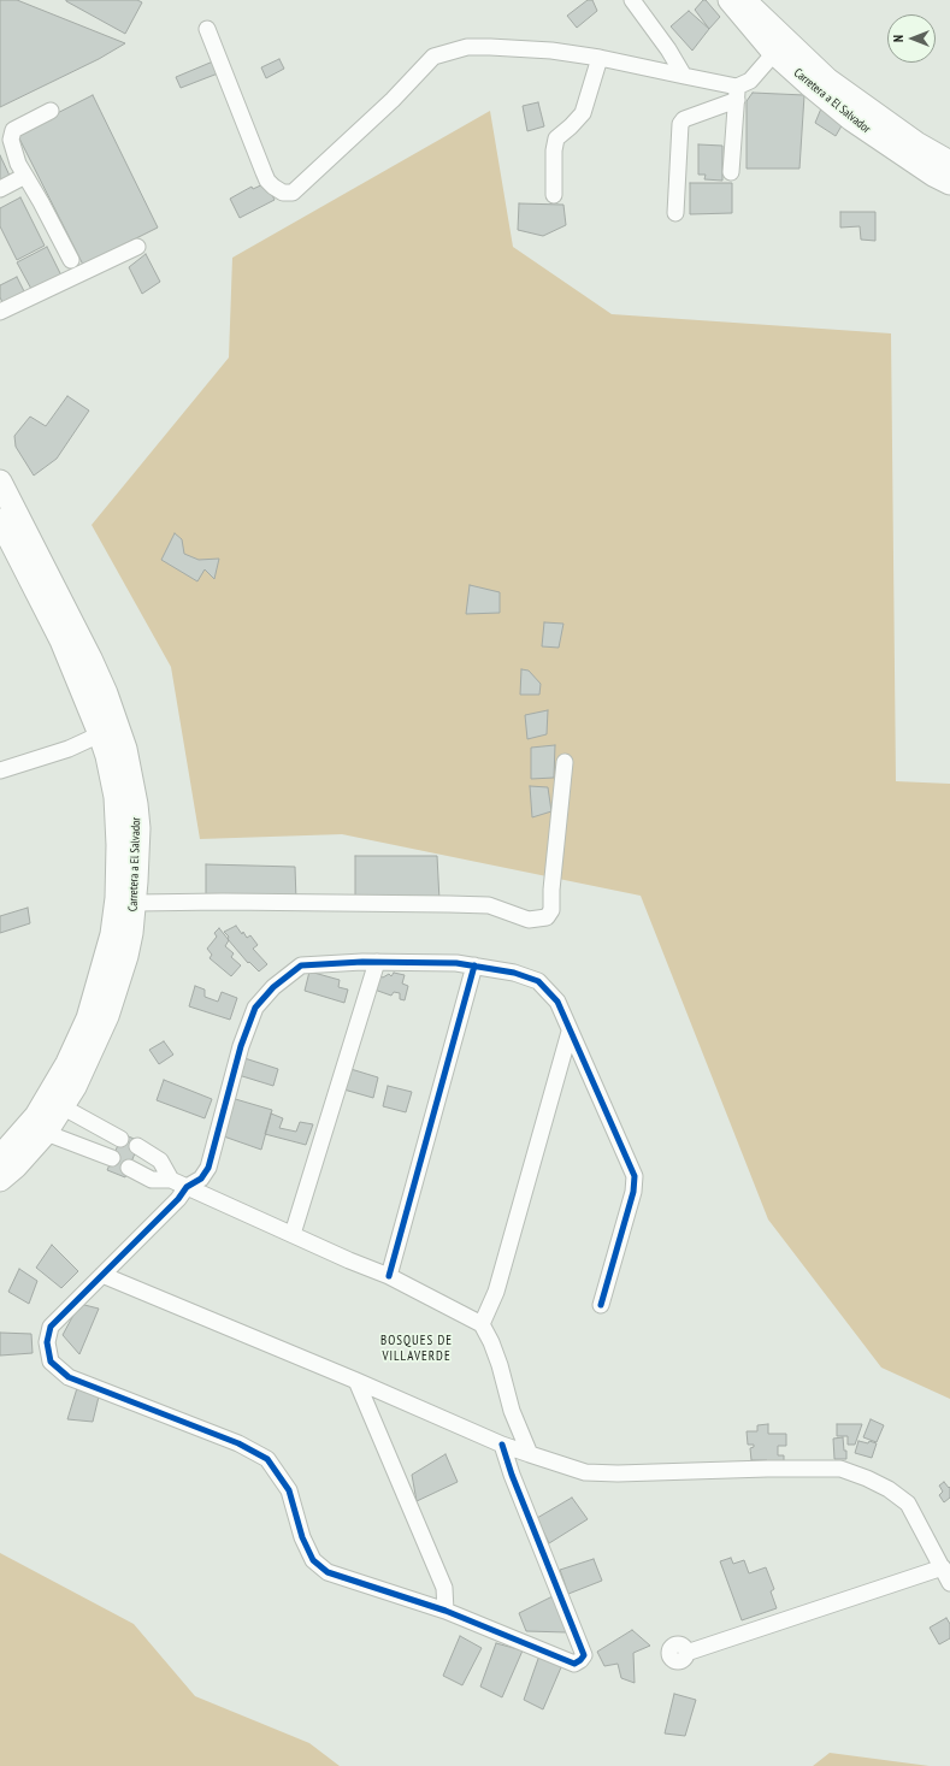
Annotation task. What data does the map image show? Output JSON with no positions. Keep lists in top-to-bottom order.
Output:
{
  "streets": {
    "highway": ["Carretera a El Salvador"]
  },
  "districts": ["BOSQUES DE VILLAVERDE"],
  "north": "left"
}
